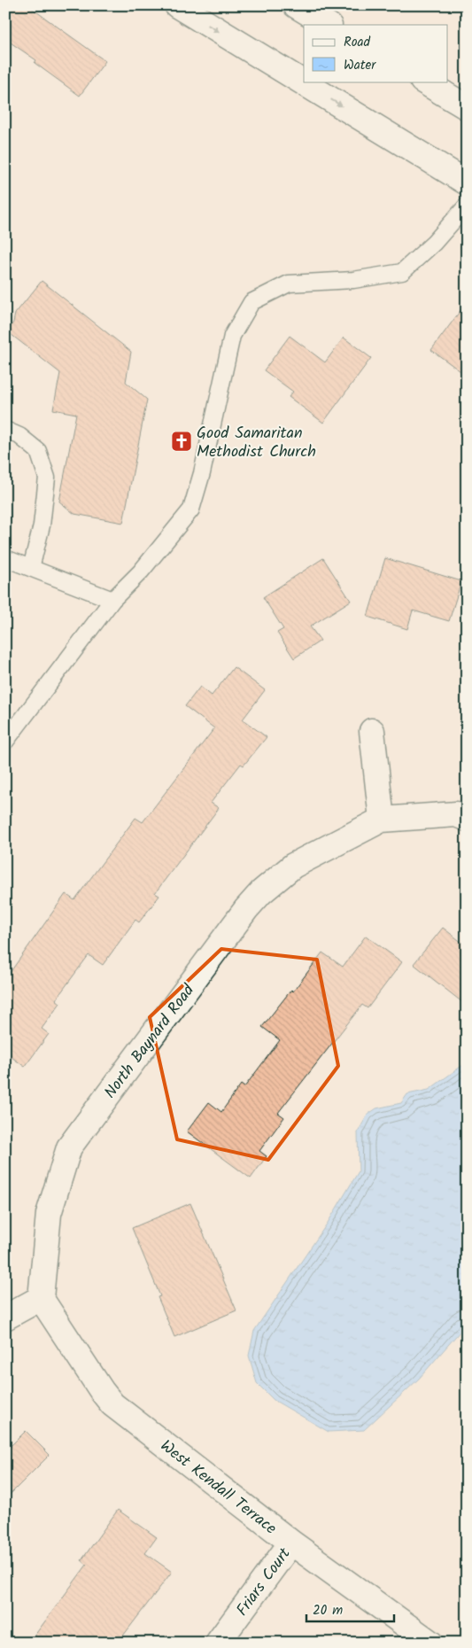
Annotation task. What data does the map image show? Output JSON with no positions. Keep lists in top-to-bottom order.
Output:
{
  "streets": {
    "street": ["North Baynard Road", "West Kendall Terrace", "Friars Court"]
  },
  "crossings": [
    ["North Baynard Road", "West Kendall Terrace"],
    ["West Kendall Terrace", "Friars Court"]
  ],
  "places": {
    "church": ["Good Samaritan Methodist Church"]
  },
  "legend": ["Road", "Water"],
  "scale_bar": "20 m"
}
